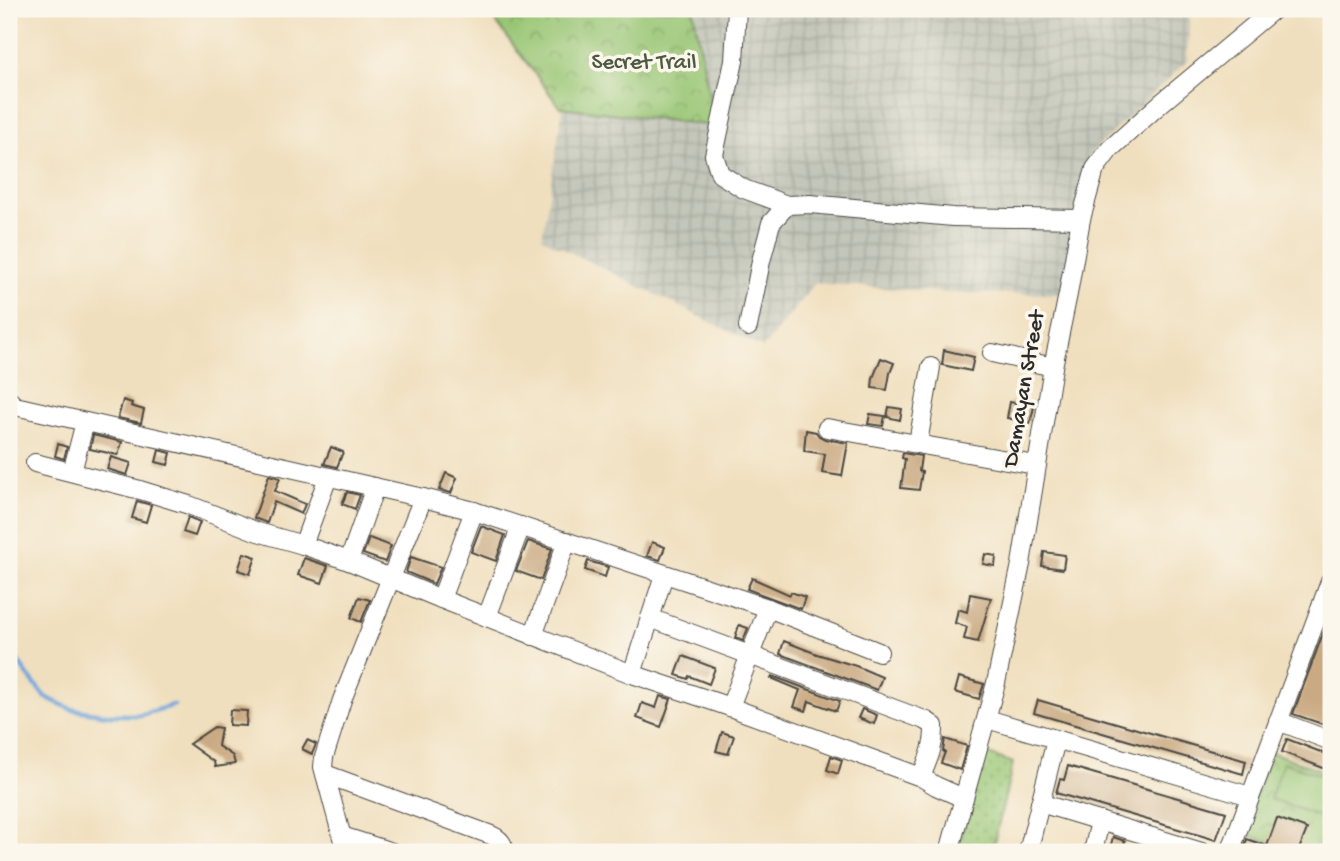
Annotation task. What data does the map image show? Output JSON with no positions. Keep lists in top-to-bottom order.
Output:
{
  "streets": {
    "street": ["Damayan Street"]
  },
  "parks": ["Secret Trail"]
}
